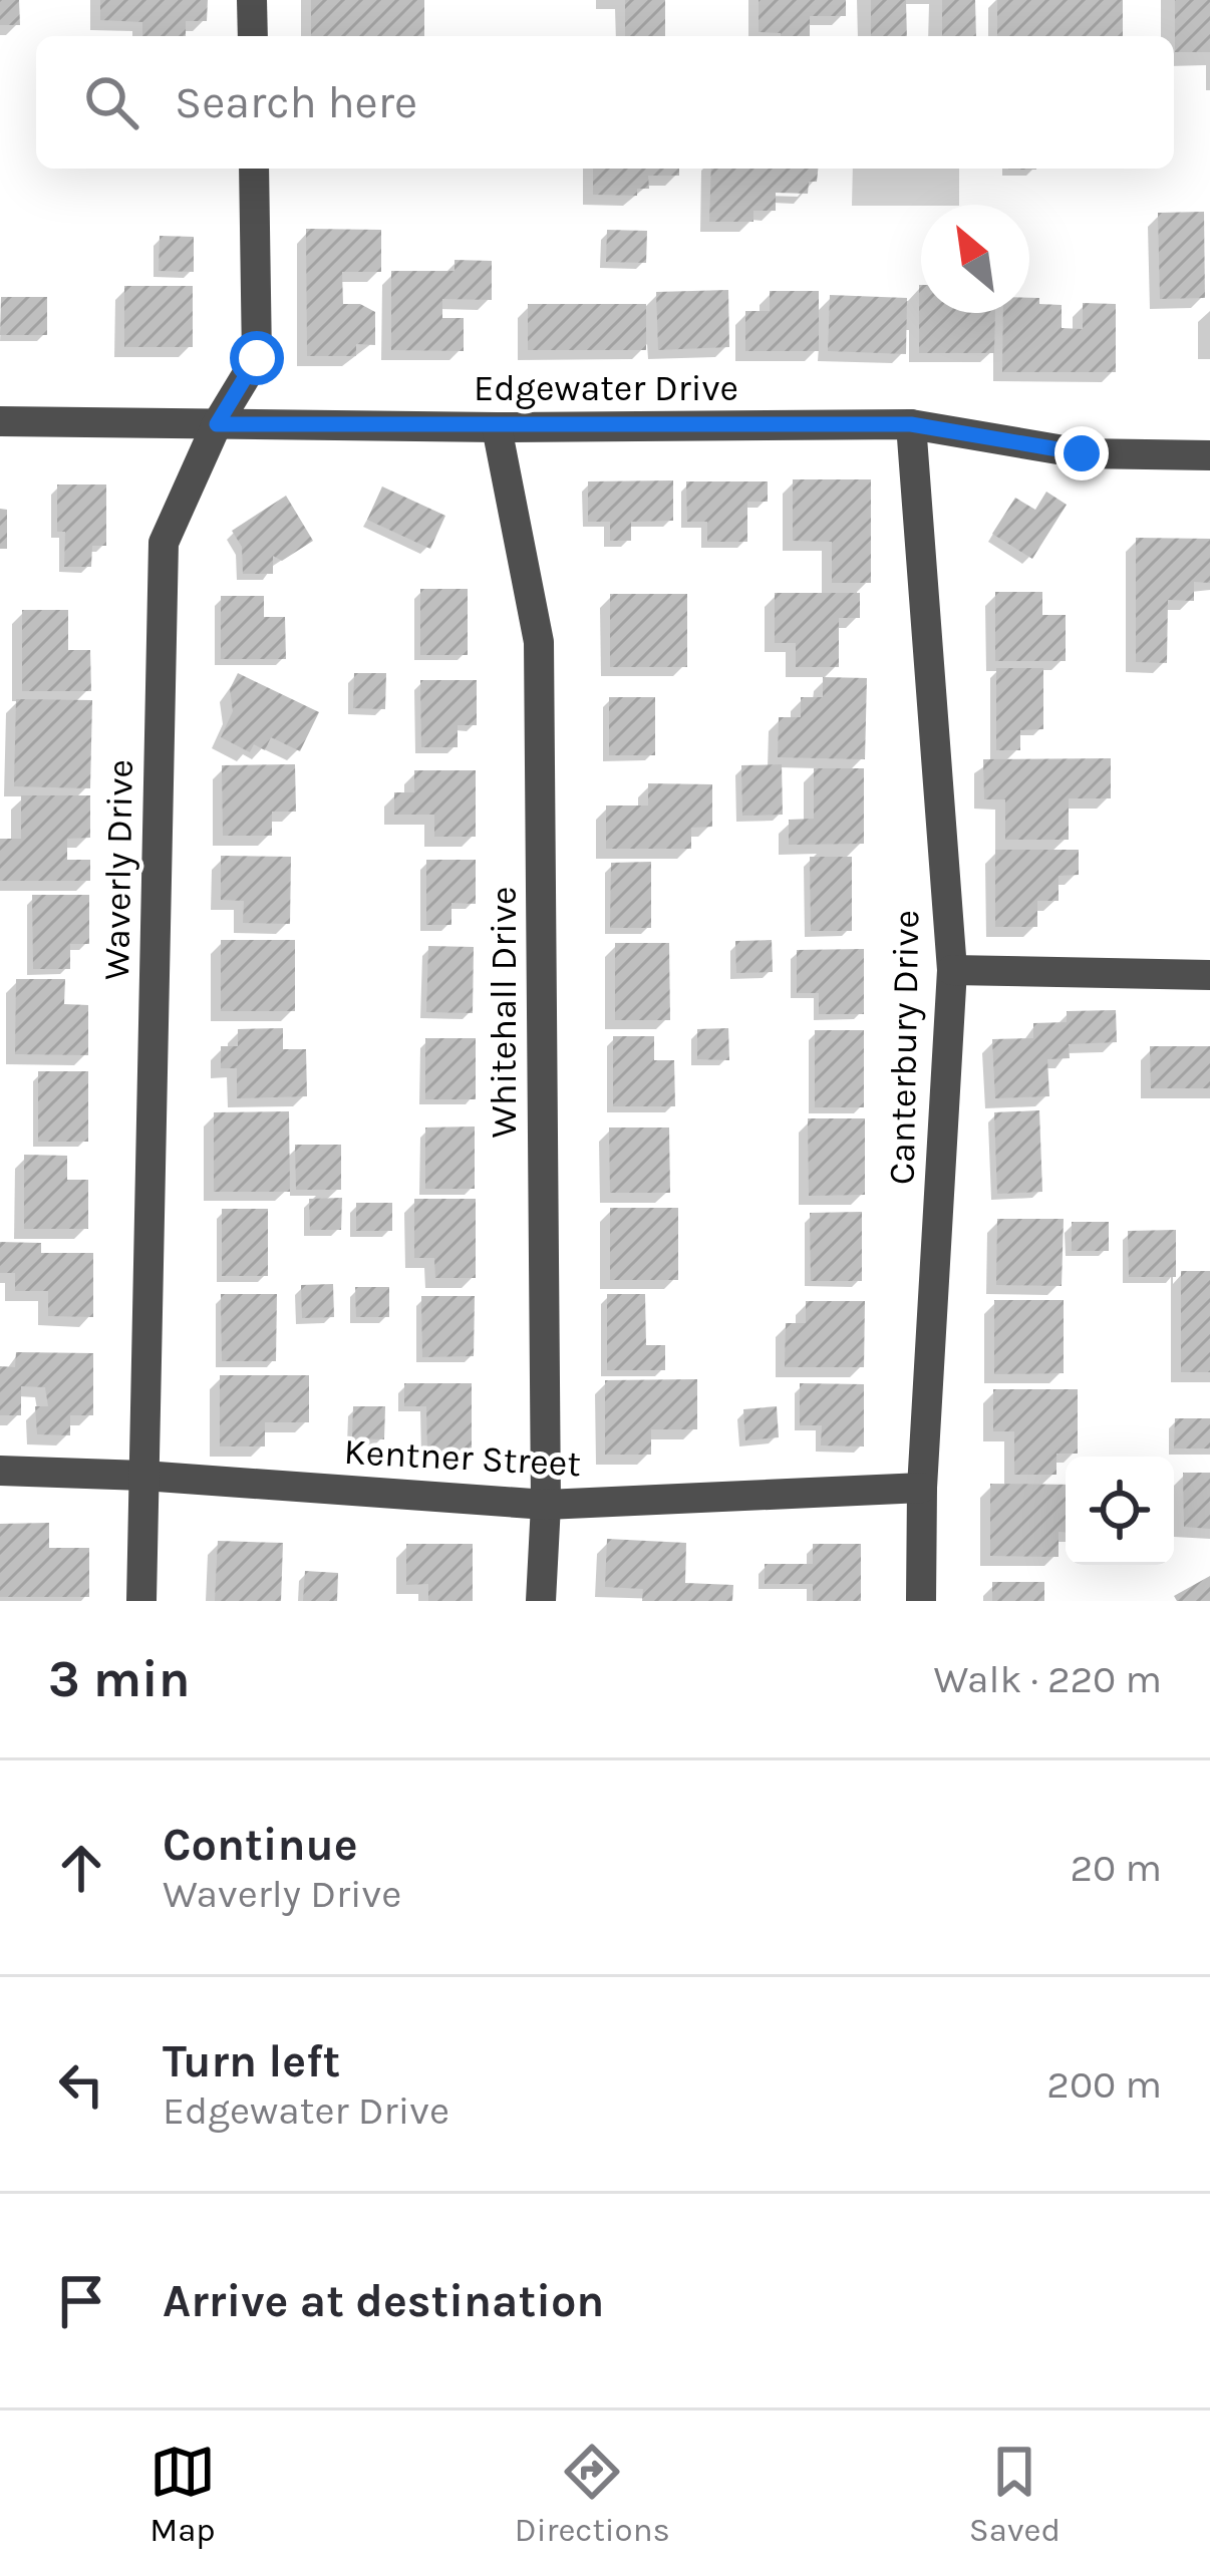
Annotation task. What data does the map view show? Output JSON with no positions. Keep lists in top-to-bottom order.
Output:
{
  "streets": {
    "street": [
      "Edgewater Drive",
      "Waverly Drive",
      "Whitehall Drive",
      "Canterbury Drive",
      "Kentner Street"
    ]
  },
  "crossings": [
    ["Edgewater Drive", "Waverly Drive"],
    ["Edgewater Drive", "Whitehall Drive"],
    ["Edgewater Drive", "Canterbury Drive"],
    ["Waverly Drive", "Kentner Street"],
    ["Whitehall Drive", "Kentner Street"],
    ["Canterbury Drive", "Kentner Street"]
  ],
  "north": "top left",
  "page": {
    "search": "Search here",
    "heading": ["3 min", "Walk · 220 m"],
    "list": [
      ["Continue", "Waverly Drive", "20 m"],
      ["Turn left", "Edgewater Drive", "200 m"],
      "Arrive at destination"
    ],
    "nav": ["Map", "Directions", "Saved"]
  }
}
